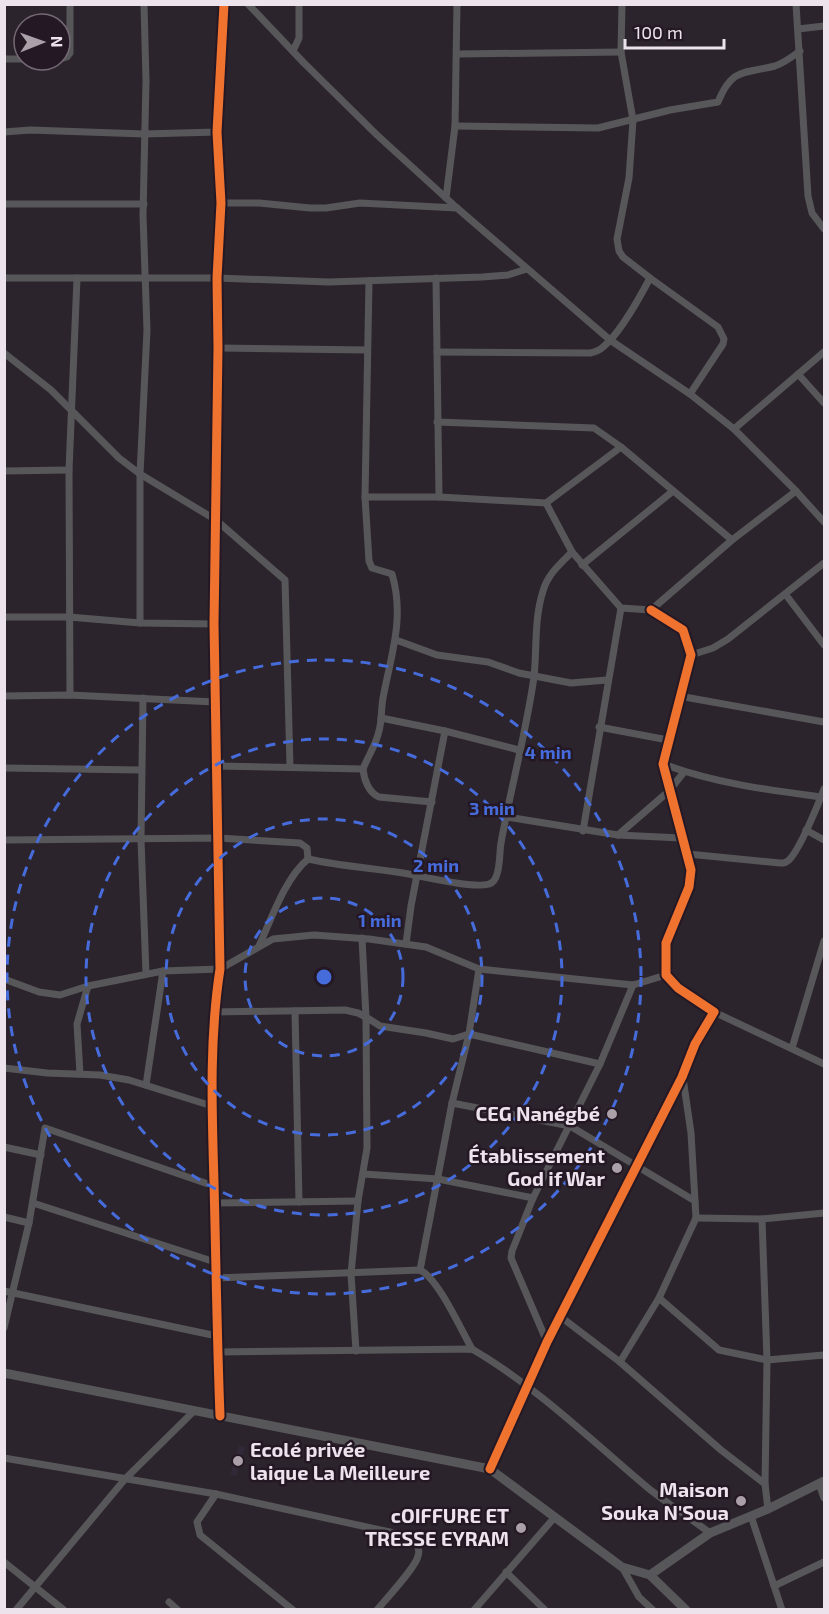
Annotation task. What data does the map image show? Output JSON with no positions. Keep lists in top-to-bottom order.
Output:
{
  "places": [
    "CEG Nanégbé",
    "Établissement God if War",
    "Ecolé privée laique La Meilleure",
    "Maison Souka N'Soua",
    "cOIFFURE ET TRESSE EYRAM"
  ],
  "scale_bar": "100 m",
  "north": "right",
  "rings": [
    "4 min",
    "3 min",
    "2 min",
    "1 min"
  ]
}
